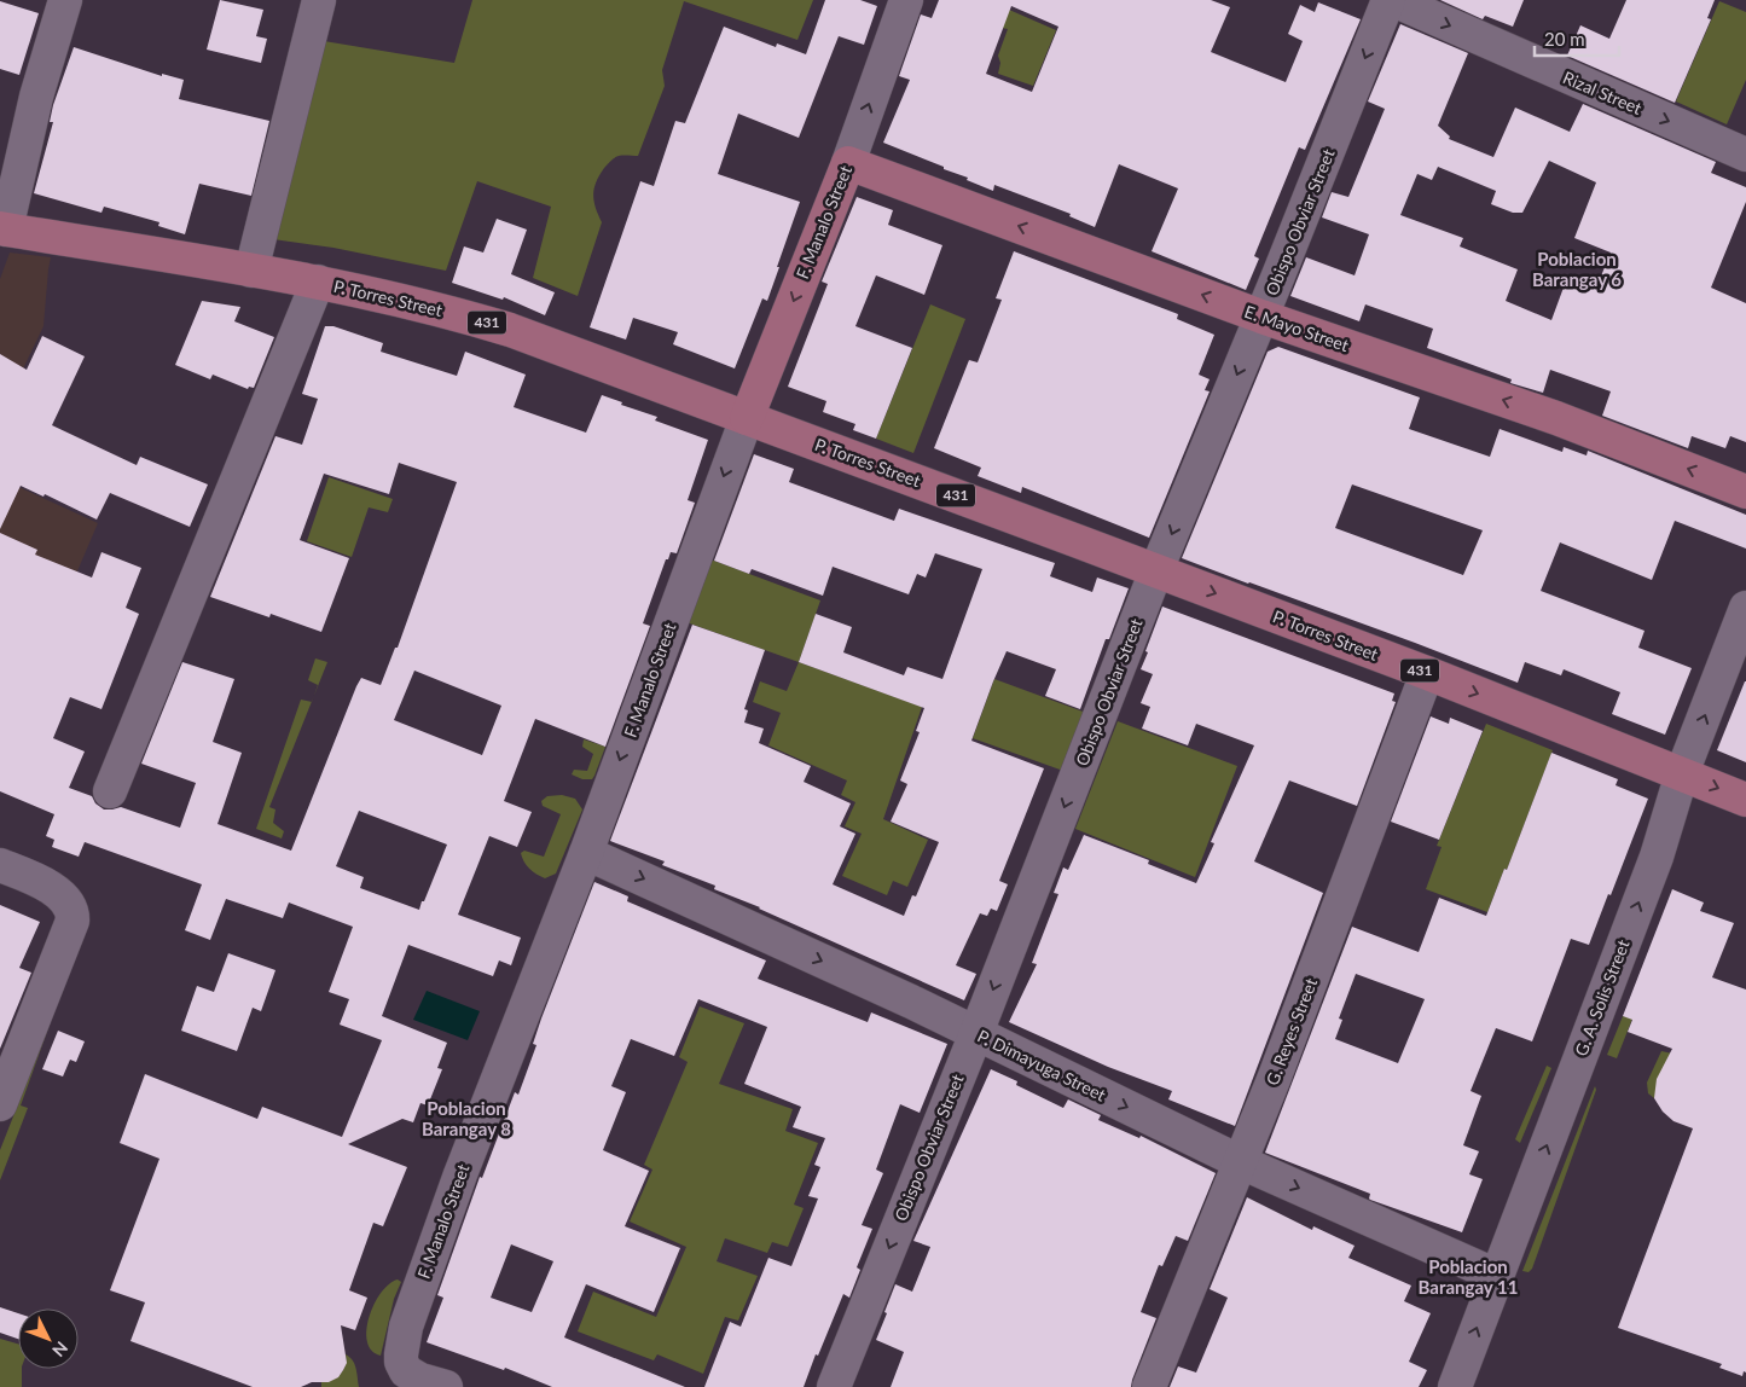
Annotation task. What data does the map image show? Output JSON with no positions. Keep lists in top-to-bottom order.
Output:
{
  "streets": {
    "main road": [
      "F. Manalo Street",
      "P. Torres Street",
      "431",
      "E. Mayo Street"
    ],
    "street": [
      "Rizal Street",
      "Obispo Obviar Street",
      "G. A. Solis Street",
      "G. Reyes Street",
      "P. Dimayuga Street"
    ]
  },
  "crossings": [
    ["Rizal Street", "Obispo Obviar Street"],
    ["F. Manalo Street", "P. Torres Street"],
    ["F. Manalo Street", "E. Mayo Street"],
    ["F. Manalo Street", "P. Dimayuga Street"],
    ["Obispo Obviar Street", "P. Torres Street"],
    ["Obispo Obviar Street", "E. Mayo Street"],
    ["Obispo Obviar Street", "P. Dimayuga Street"],
    ["P. Torres Street", "G. A. Solis Street"],
    ["P. Torres Street", "G. Reyes Street"],
    ["G. A. Solis Street", "P. Dimayuga Street"],
    ["G. Reyes Street", "P. Dimayuga Street"]
  ],
  "one_way": [
    "Rizal Street",
    "Obispo Obviar Street",
    "E. Mayo Street",
    "G. A. Solis Street",
    "P. Dimayuga Street"
  ],
  "districts": ["Poblacion Barangay 6", "Poblacion Barangay 8", "Poblacion Barangay 11"],
  "scale_bar": "20 m",
  "north": "bottom right"
}
